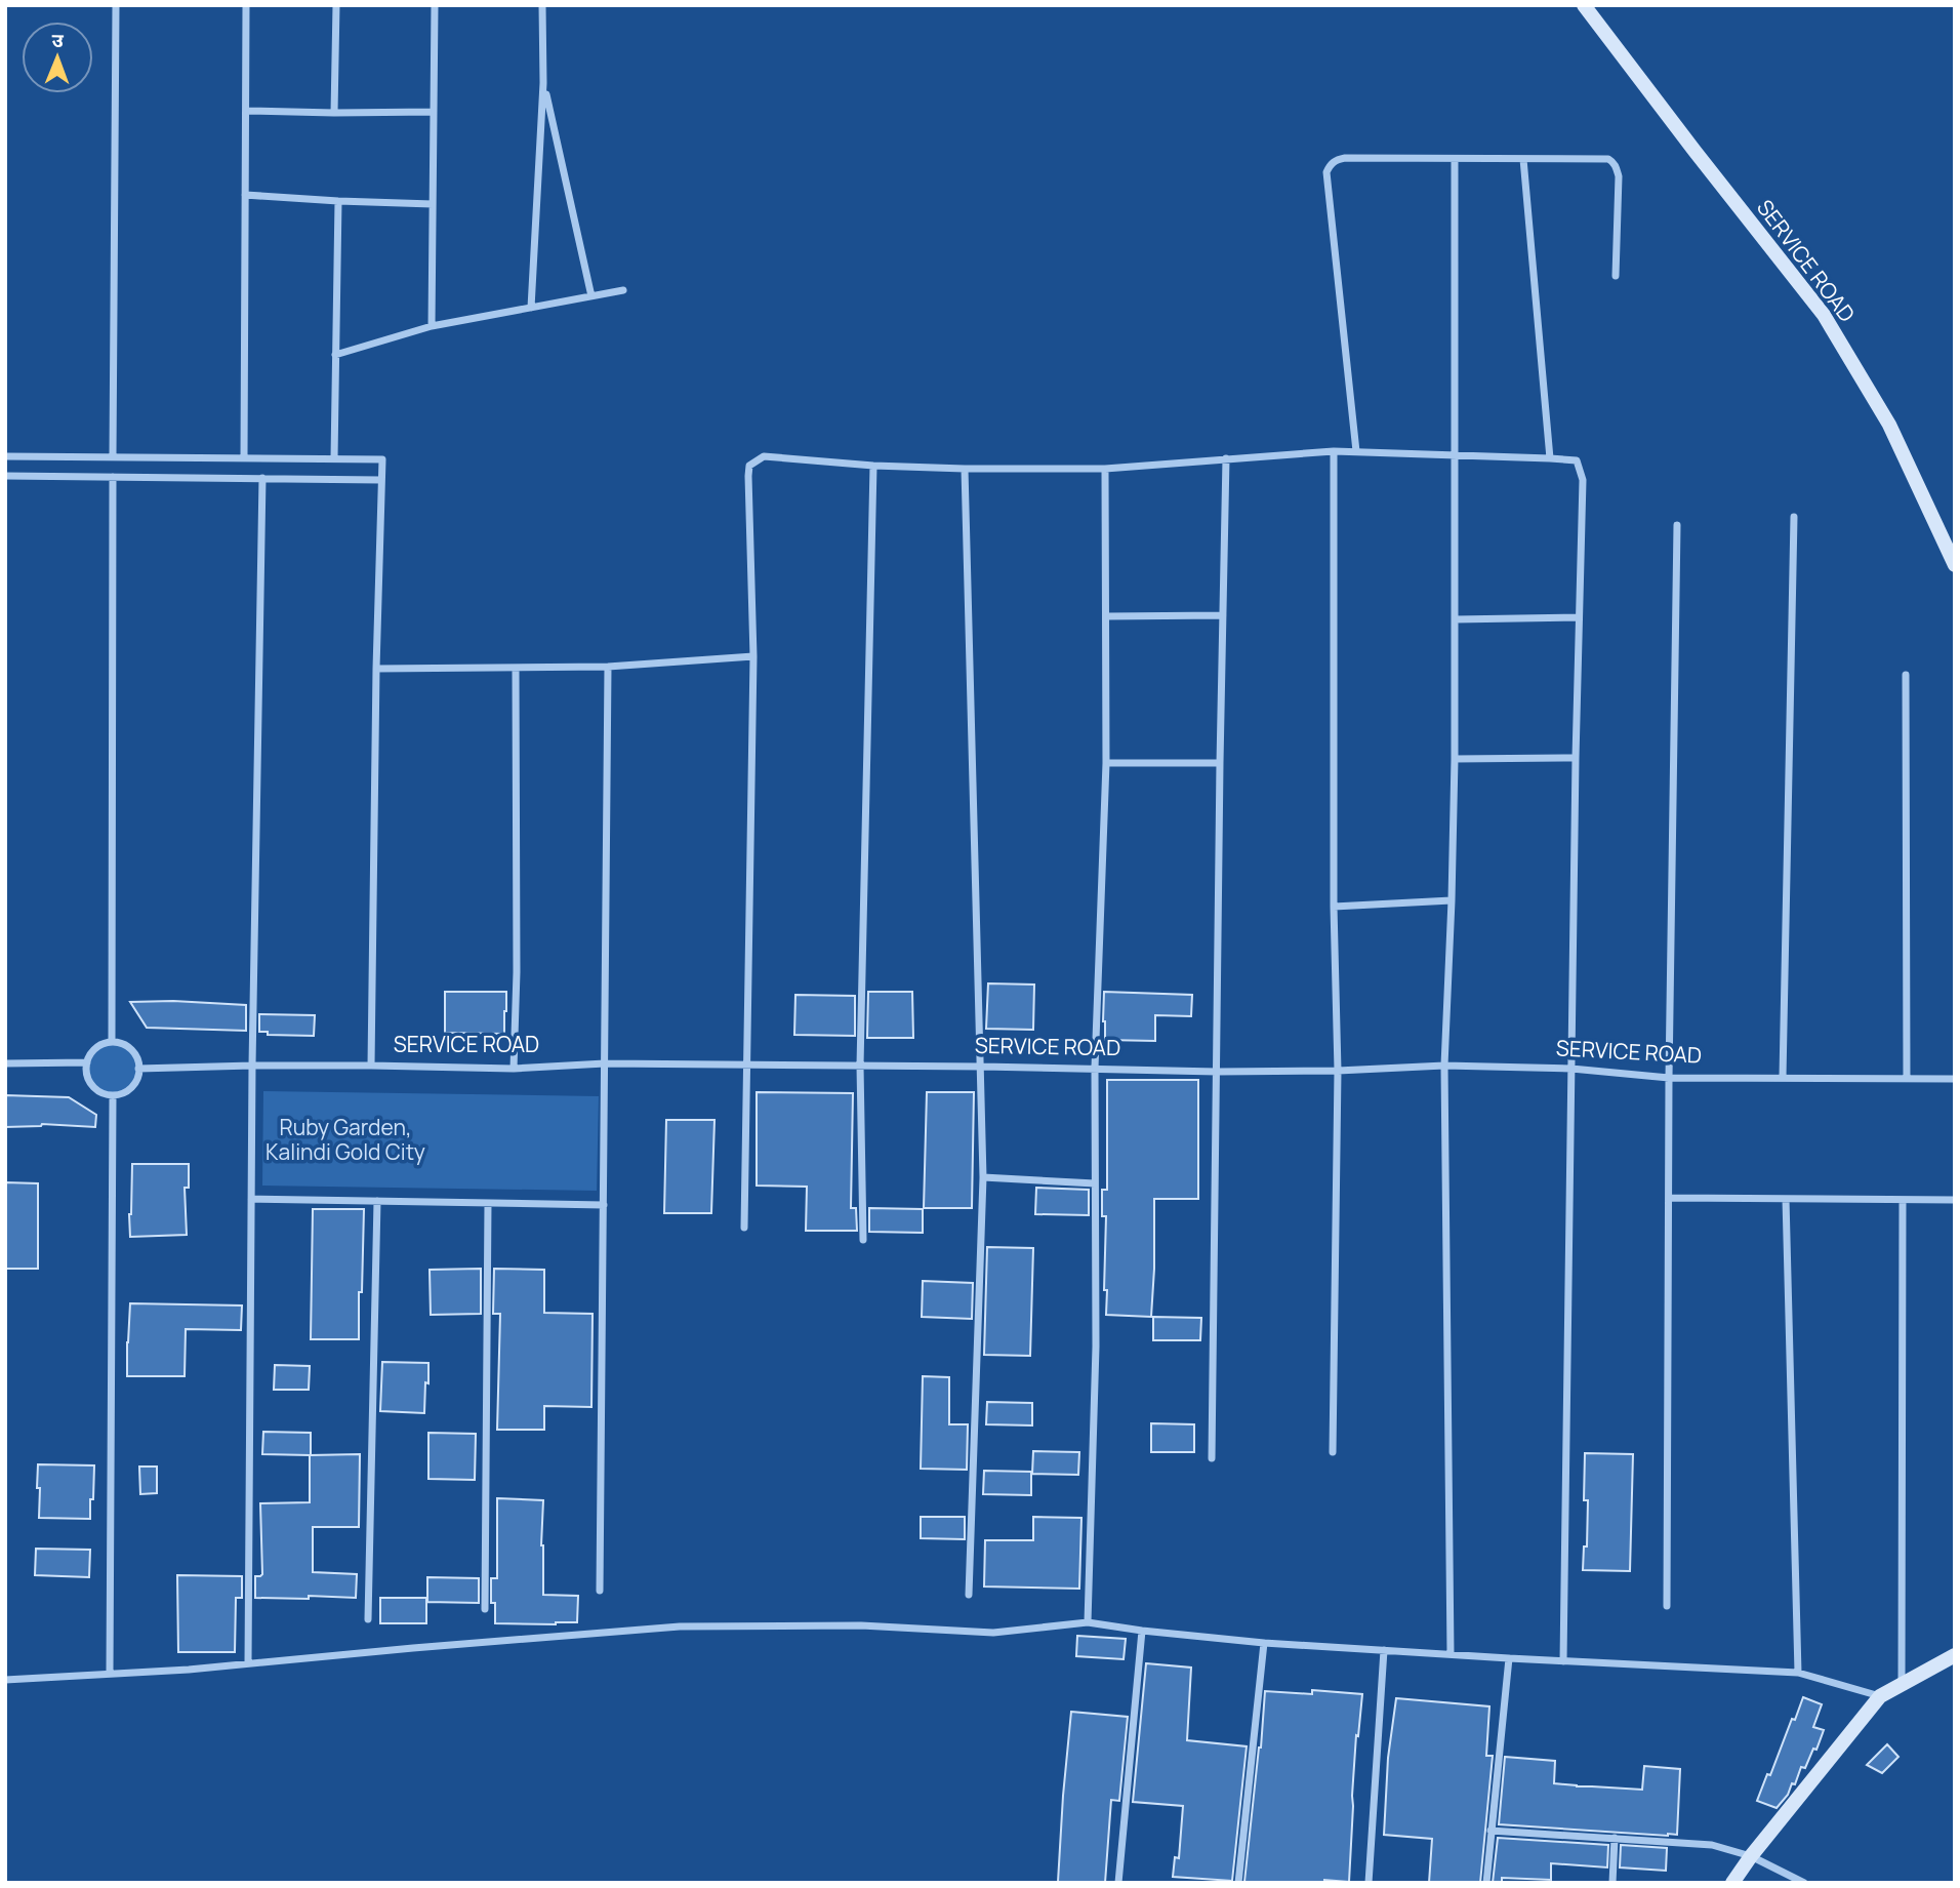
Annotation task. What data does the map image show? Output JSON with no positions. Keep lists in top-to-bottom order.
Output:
{
  "streets": {
    "street": ["SERVICE ROAD"]
  },
  "parks": ["Ruby Garden, Kalindi Gold City"],
  "north": "top"
}
